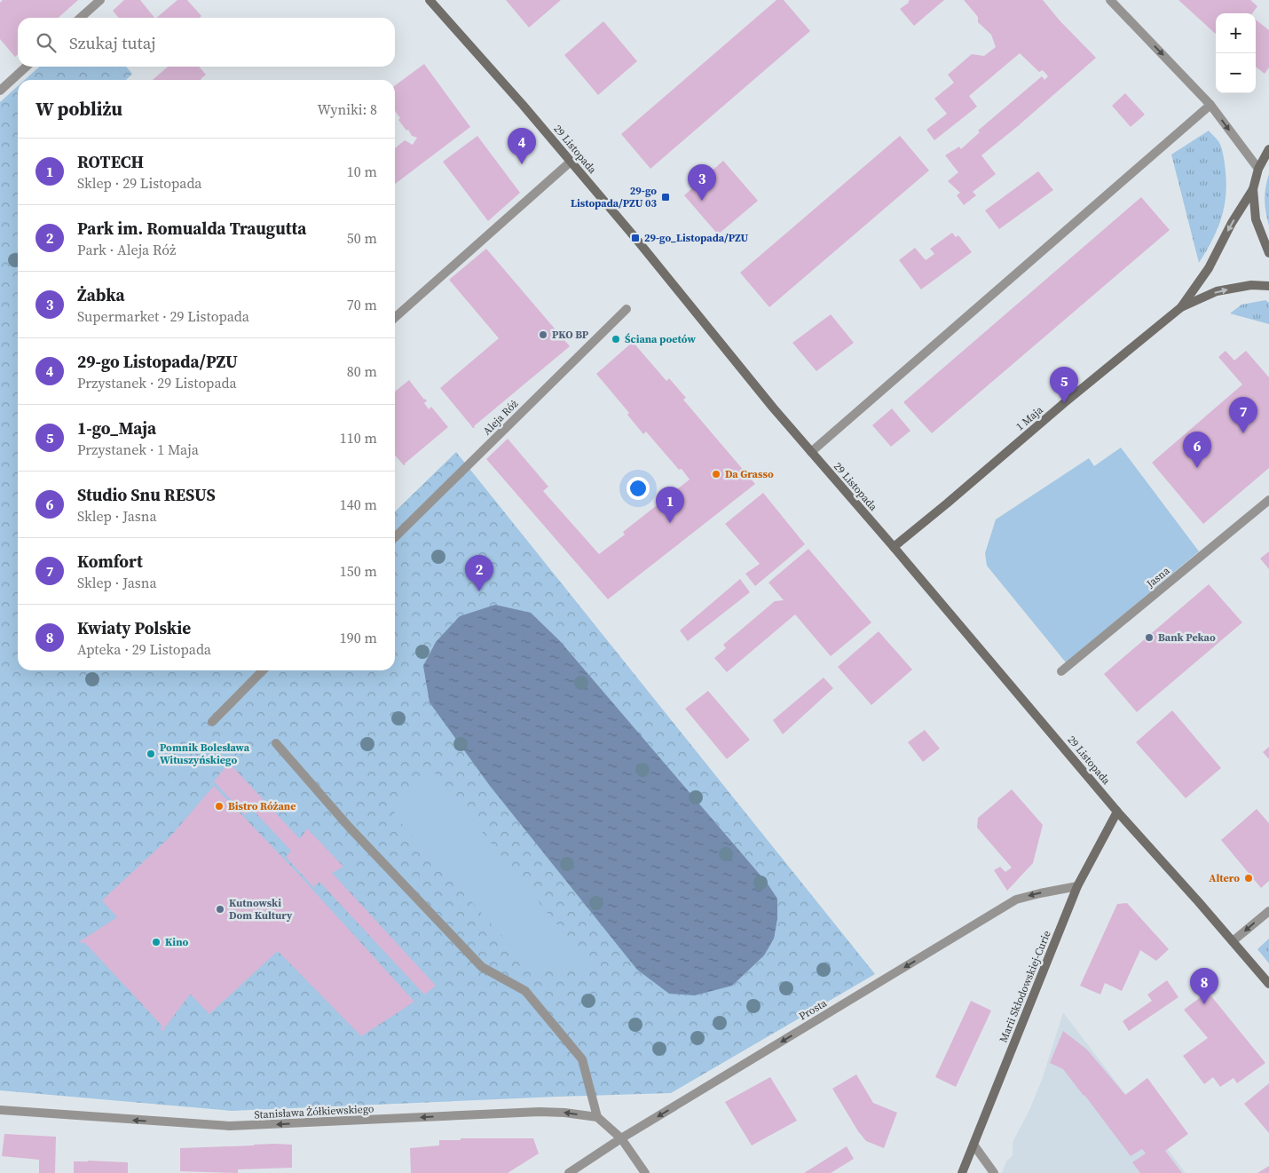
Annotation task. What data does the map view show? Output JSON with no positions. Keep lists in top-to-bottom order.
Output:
{
  "streets": {
    "street": [
      "29 Listopada",
      "Aleja Róż",
      "1 Maja",
      "Jasna",
      "Marii Skłodowskiej-Curie",
      "Prosta",
      "Stanisława Żółkiewskiego"
    ]
  },
  "crossings": [
    ["29 Listopada", "1 Maja"],
    ["29 Listopada", "Marii Skłodowskiej-Curie"],
    ["Marii Skłodowskiej-Curie", "Prosta"]
  ],
  "one_way": ["Prosta", "Stanisława Żółkiewskiego"],
  "places": {
    "transit": ["29-go Listopada/PZU 03", "29-go_Listopada/PZU"],
    "other": [
      "PKO BP",
      "Ściana poetów",
      "Da Grasso",
      "Bank Pekao",
      "Pomnik Bolesława Wituszyńskiego",
      "Bistro Różane",
      "Altero",
      "Kutnowski Dom Kultury",
      "Kino"
    ]
  },
  "page": {
    "map_buttons": ["+", "−"],
    "search": "Szukaj tutaj",
    "heading": ["W pobliżu", "Wyniki: 8"],
    "pins": [
      "4",
      "3",
      "5",
      "7",
      "6",
      "1",
      "2",
      "8"
    ],
    "list": [
      {
        "mark": "1",
        "name": "ROTECH",
        "note": "Sklep · 29 Listopada",
        "value": "10 m"
      },
      {
        "mark": "2",
        "name": "Park im. Romualda Traugutta",
        "note": "Park · Aleja Róż",
        "value": "50 m"
      },
      {
        "mark": "3",
        "name": "Żabka",
        "note": "Supermarket · 29 Listopada",
        "value": "70 m"
      },
      {
        "mark": "4",
        "name": "29-go Listopada/PZU",
        "note": "Przystanek · 29 Listopada",
        "value": "80 m"
      },
      {
        "mark": "5",
        "name": "1-go_Maja",
        "note": "Przystanek · 1 Maja",
        "value": "110 m"
      },
      {
        "mark": "6",
        "name": "Studio Snu RESUS",
        "note": "Sklep · Jasna",
        "value": "140 m"
      },
      {
        "mark": "7",
        "name": "Komfort",
        "note": "Sklep · Jasna",
        "value": "150 m"
      },
      {
        "mark": "8",
        "name": "Kwiaty Polskie",
        "note": "Apteka · 29 Listopada",
        "value": "190 m"
      }
    ]
  }
}
